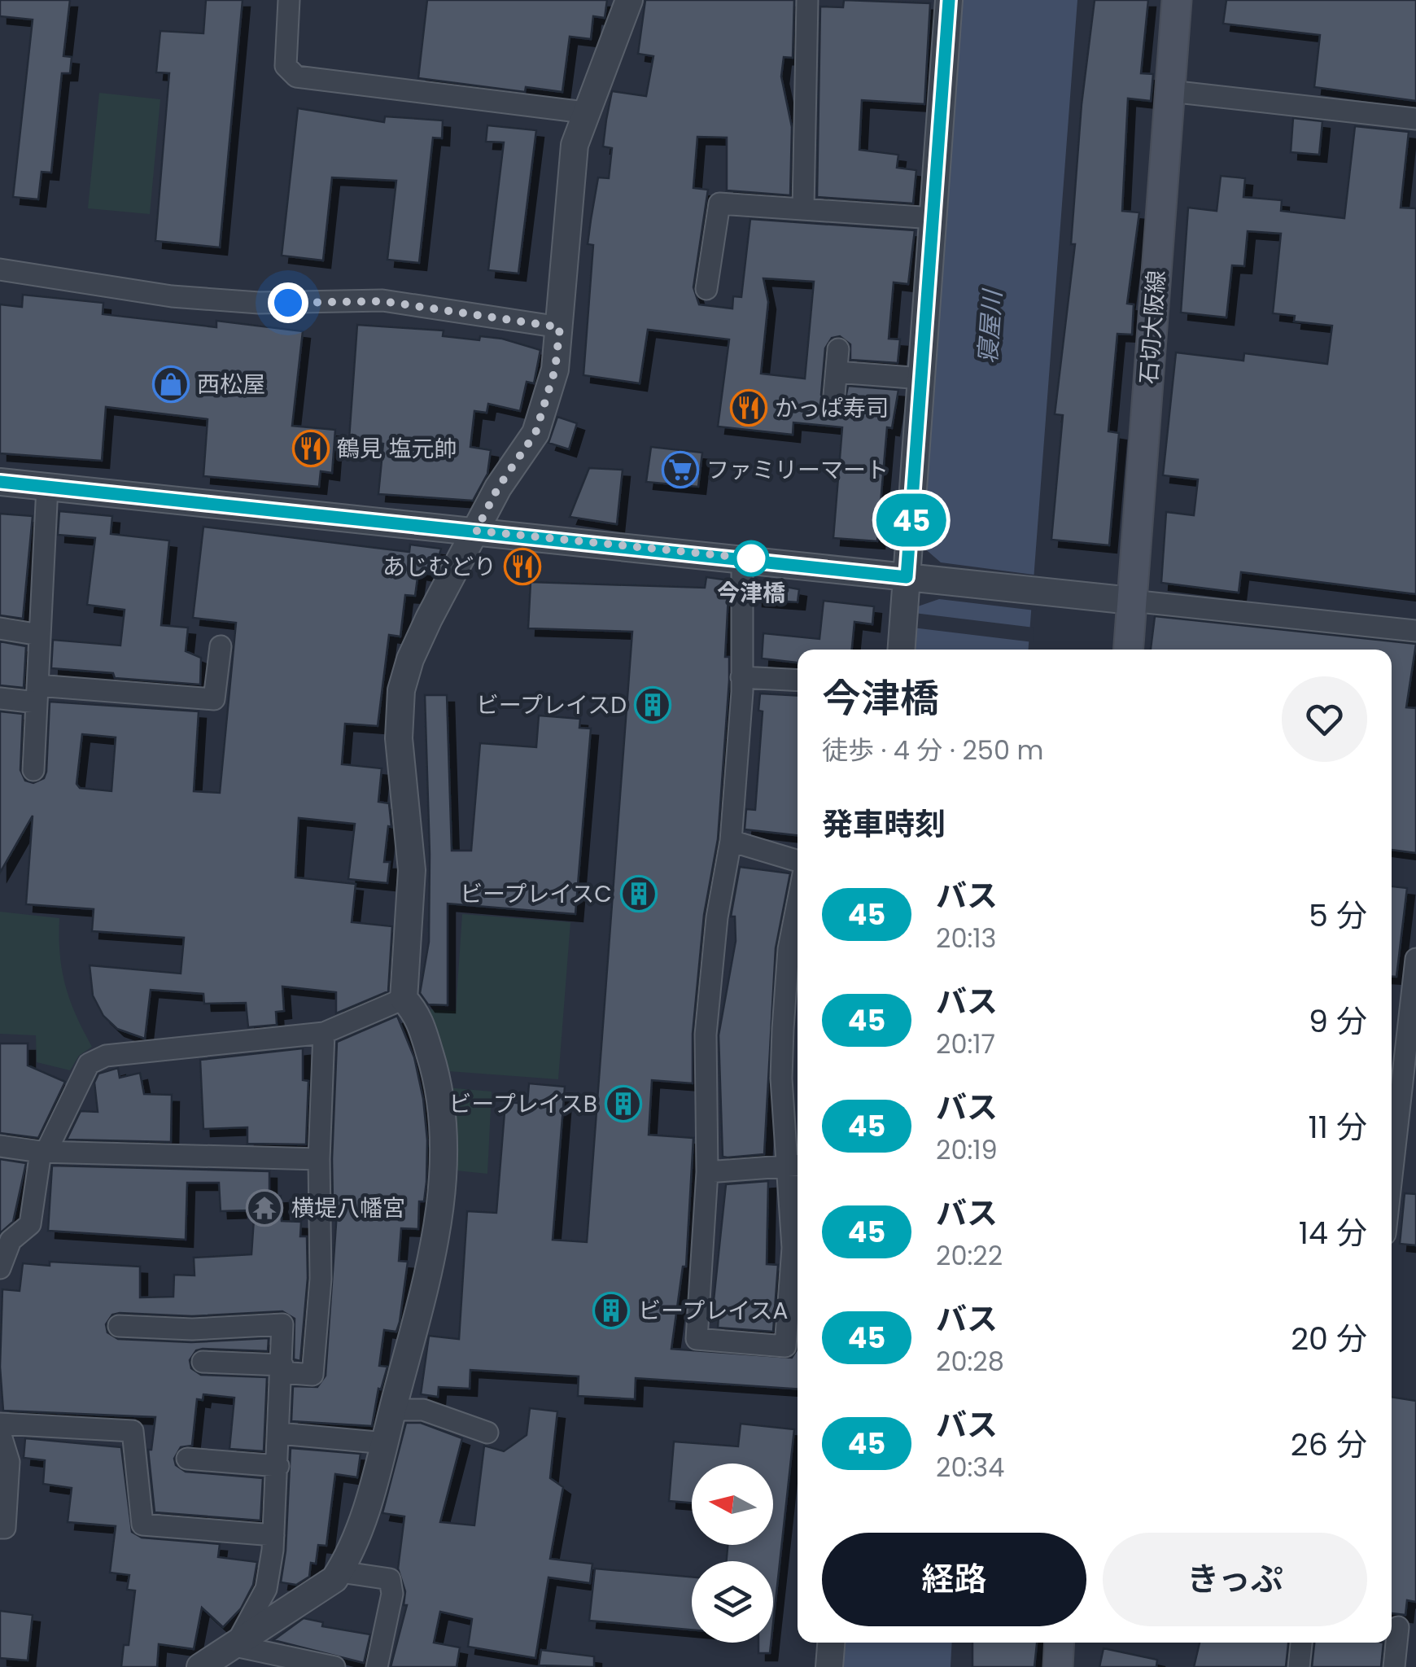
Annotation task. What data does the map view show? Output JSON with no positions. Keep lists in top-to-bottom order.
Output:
{
  "streets": {
    "main road": ["石切大阪線"]
  },
  "water": ["寝屋川"],
  "places": {
    "shop": ["西松屋"],
    "restaurant": ["かっぱ寿司", "鶴見 塩元帥", "あじむどり"],
    "supermarket": ["ファミリーマート"],
    "other": ["今津橋"],
    "building": [
      "ビープレイスD",
      "ビープレイスC",
      "ビープレイスB",
      "ビープレイスA"
    ],
    "temple": ["横堤八幡宮"]
  },
  "lines": ["bus line 45"],
  "north": "left",
  "page": {
    "on_map": "45",
    "heading": [
      ["今津橋", "徒歩 · 4 分 · 250 m"],
      "発車時刻"
    ],
    "list": [
      {
        "mark": "45",
        "name": "バス",
        "note": "20:13",
        "value": "5 分"
      },
      {
        "mark": "45",
        "name": "バス",
        "note": "20:17",
        "value": "9 分"
      },
      {
        "mark": "45",
        "name": "バス",
        "note": "20:19",
        "value": "11 分"
      },
      {
        "mark": "45",
        "name": "バス",
        "note": "20:22",
        "value": "14 分"
      },
      {
        "mark": "45",
        "name": "バス",
        "note": "20:28",
        "value": "20 分"
      },
      {
        "mark": "45",
        "name": "バス",
        "note": "20:34",
        "value": "26 分"
      }
    ],
    "buttons": ["経路", "きっぷ"]
  }
}
